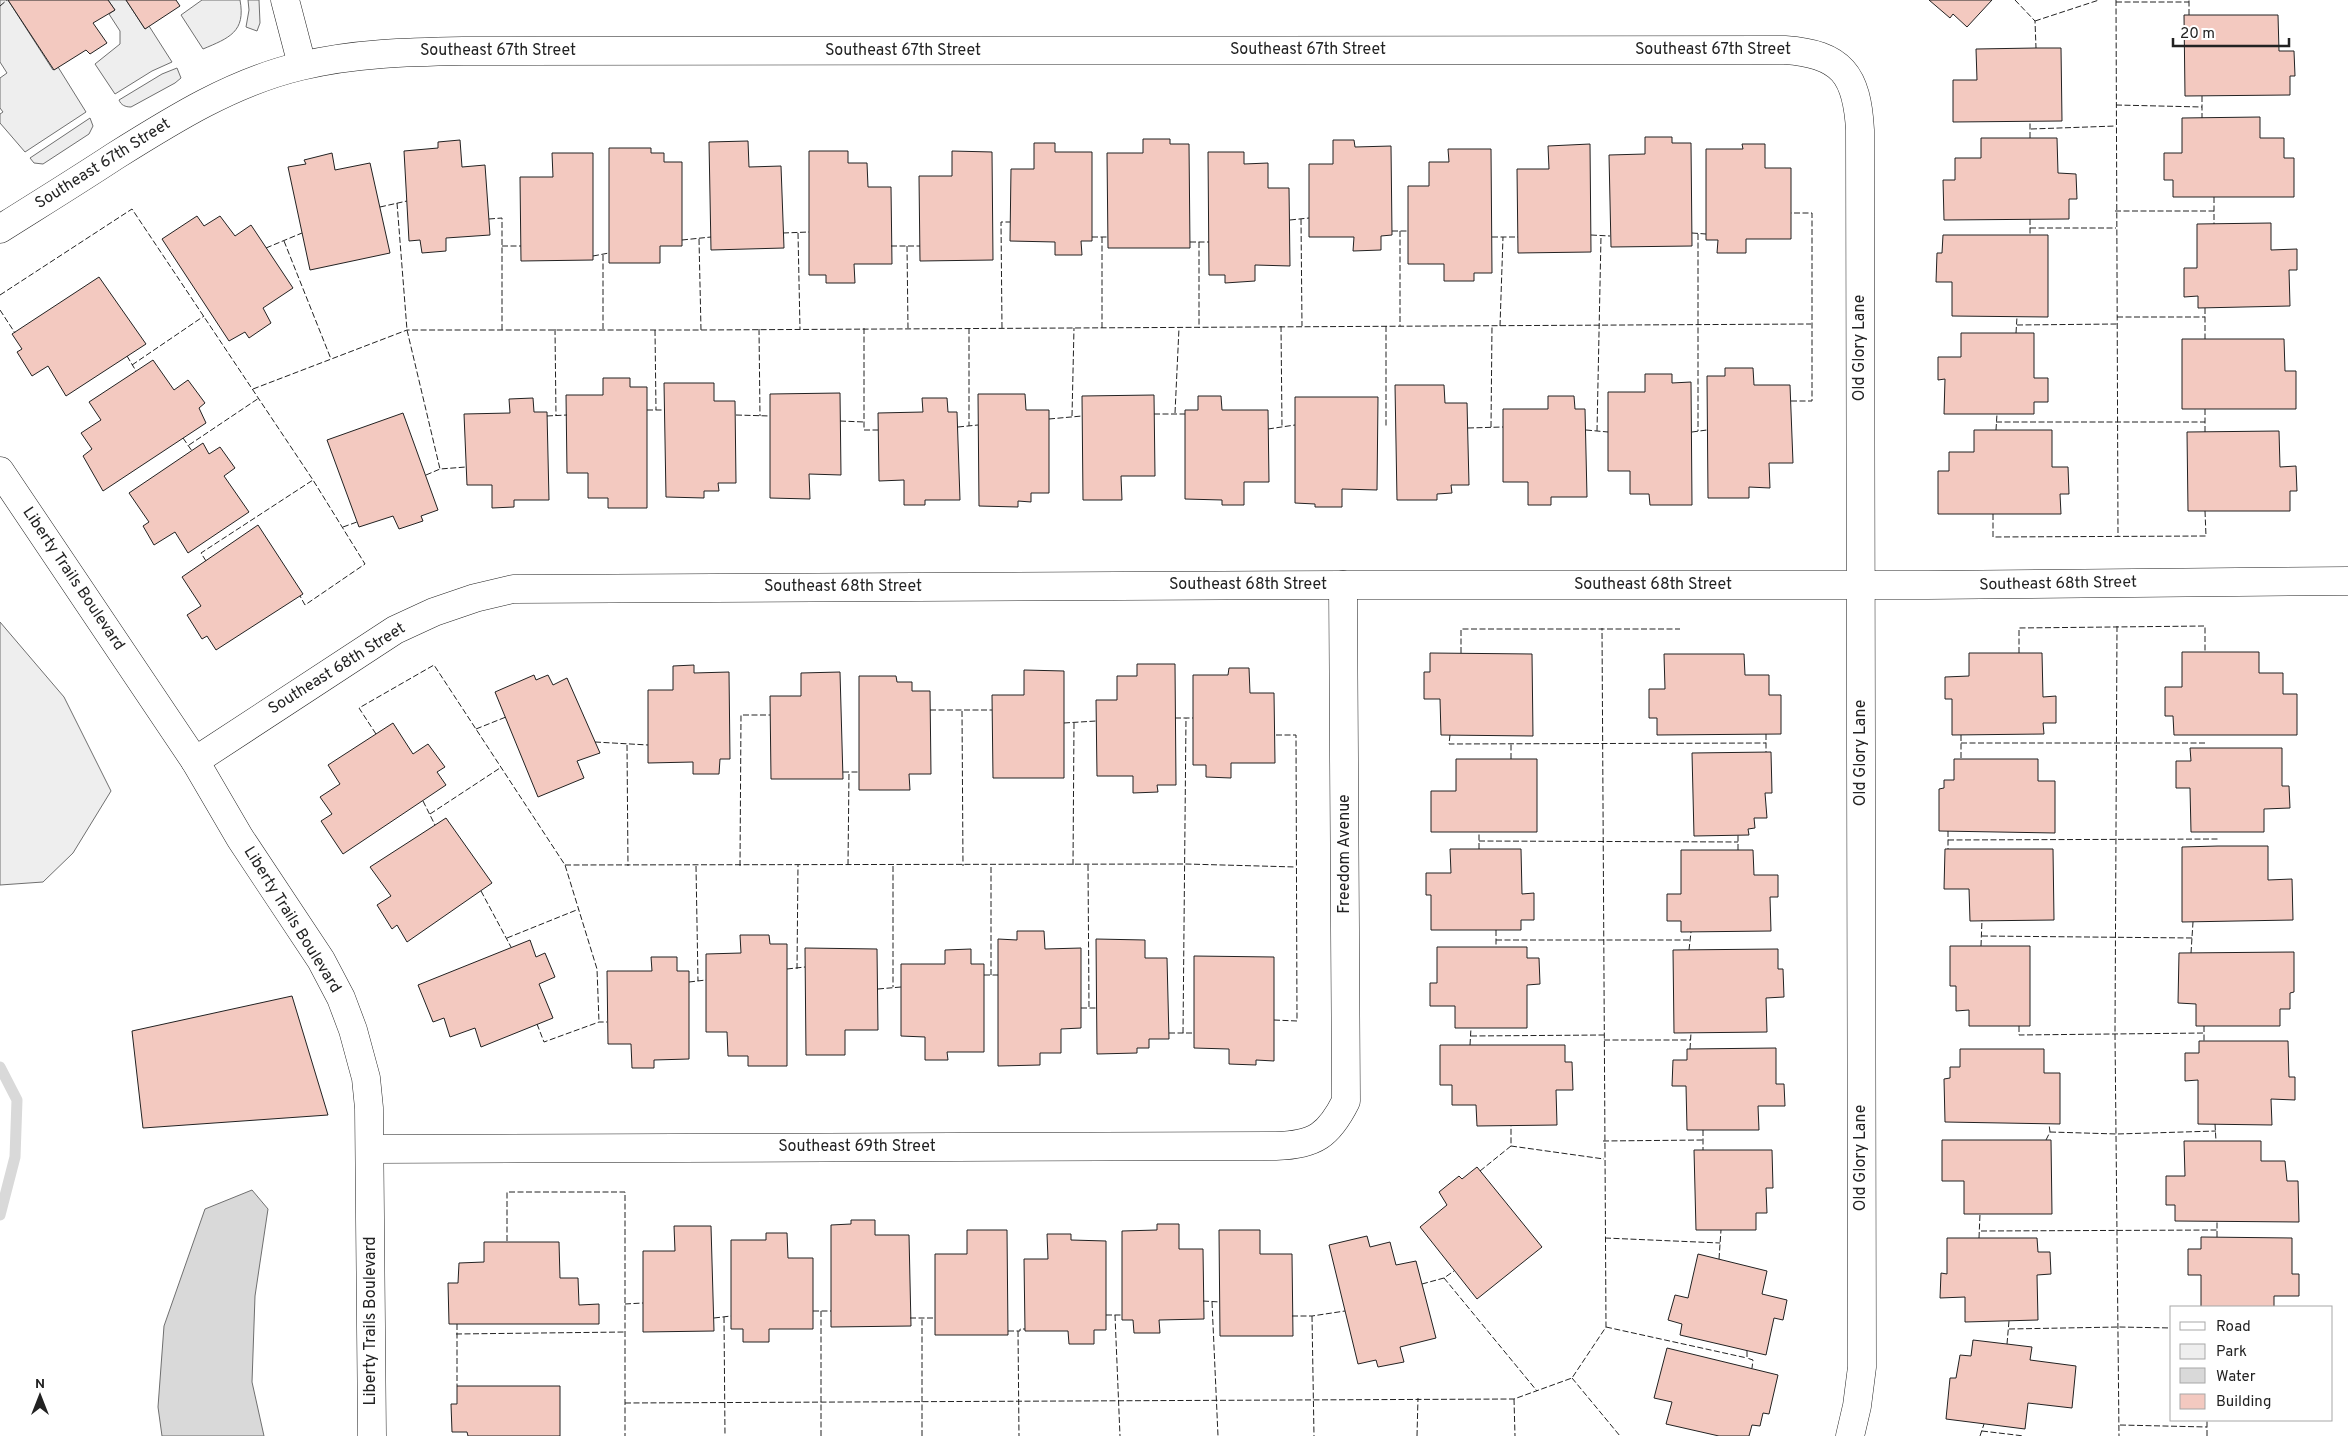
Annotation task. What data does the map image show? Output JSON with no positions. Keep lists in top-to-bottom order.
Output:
{
  "streets": {
    "street": [
      "Southeast 67th Street",
      "Old Glory Lane",
      "Liberty Trails Boulevard",
      "Southeast 68th Street",
      "Freedom Avenue",
      "Southeast 69th Street"
    ]
  },
  "crossings": [
    ["Southeast 67th Street", "Old Glory Lane"],
    ["Old Glory Lane", "Southeast 68th Street"],
    ["Liberty Trails Boulevard", "Southeast 68th Street"],
    ["Liberty Trails Boulevard", "Southeast 69th Street"],
    ["Southeast 68th Street", "Freedom Avenue"],
    ["Freedom Avenue", "Southeast 69th Street"]
  ],
  "legend": [
    "Road",
    "Park",
    "Water",
    "Building"
  ],
  "scale_bar": "20 m",
  "north": "top"
}
